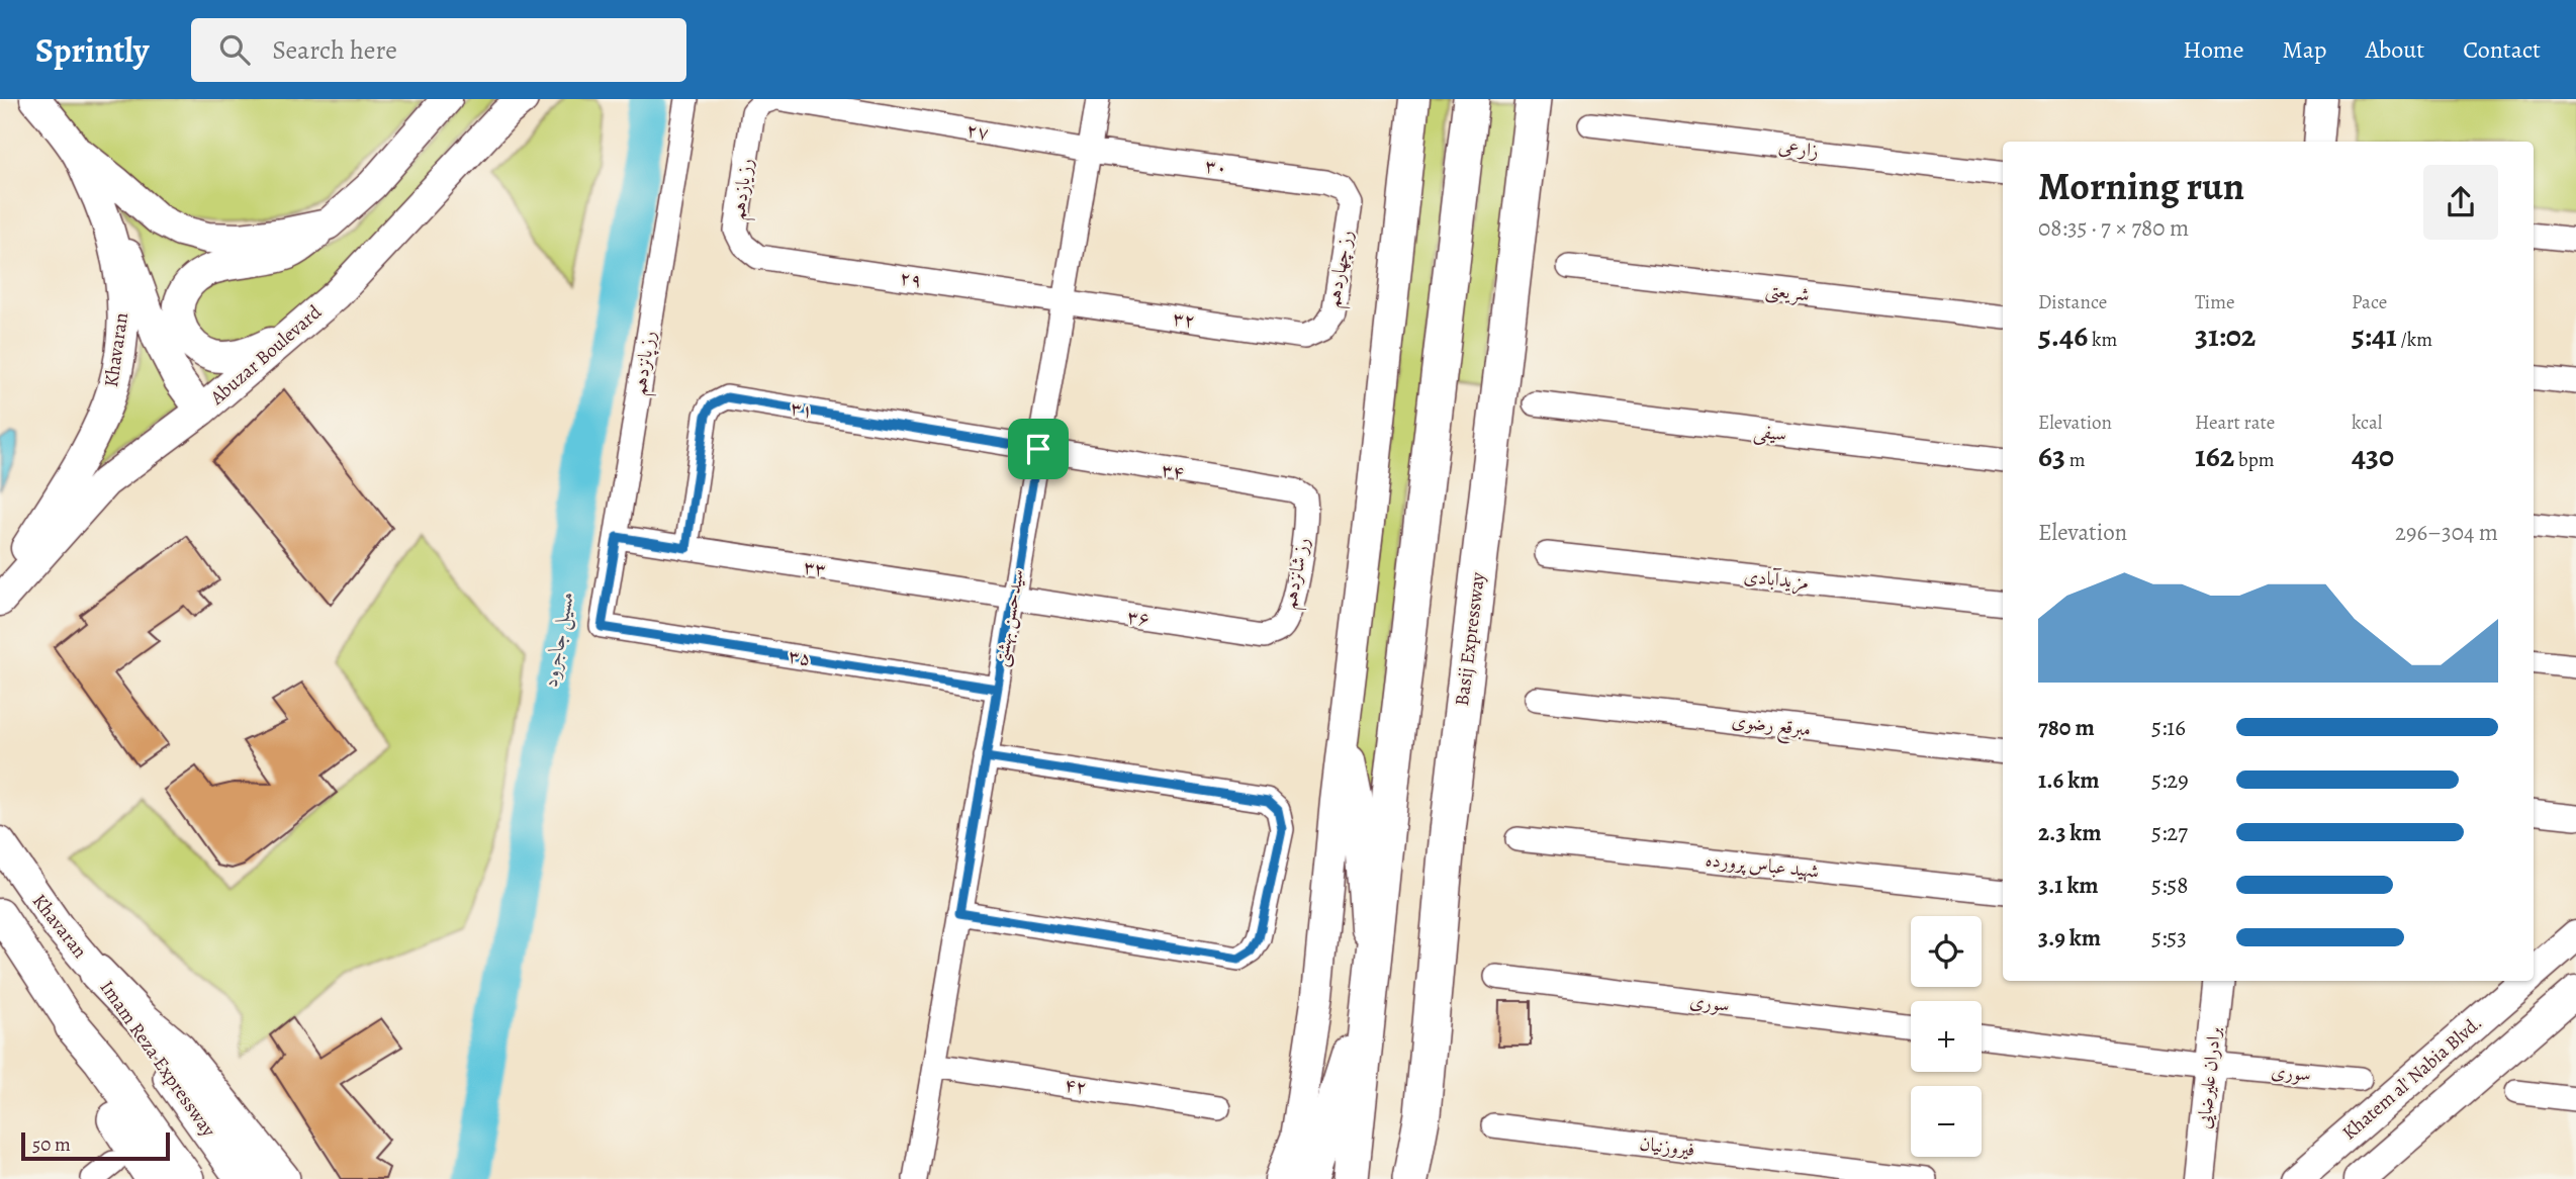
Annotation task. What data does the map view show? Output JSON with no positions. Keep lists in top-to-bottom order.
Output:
{
  "streets": {
    "highway": ["Basij Expressway", "Imam Reza Expressway"],
    "main road": [
      "Khavaran",
      "Abuzar Boulevard",
      "برادران علیرضایی",
      "Khatem al' Nabia Blvd."
    ],
    "street": [
      "۲۷",
      "زارعی",
      "۳۰",
      "رز یازدهم",
      "رز چهاردهم",
      "۲۹",
      "شریعتی",
      "۳۲",
      "رز پانزدهم",
      "۳۱",
      "سیفی",
      "۳۴",
      "۳۳",
      "رز شانزدهم",
      "مزیدآبادی",
      "سیدحسن بهشتی",
      "۳۶",
      "۳۵",
      "مبرقع رضوی",
      "شهید عباس پرورده",
      "سوری",
      "۴۲",
      "فیروزنیان"
    ]
  },
  "crossings": [
    ["۲۷", "۳۰"],
    ["۲۷", "سیدحسن بهشتی"],
    ["۳۰", "رز چهاردهم"],
    ["۳۰", "سیدحسن بهشتی"],
    ["رز یازدهم", "۲۹"],
    ["رز چهاردهم", "۳۲"],
    ["۲۹", "۳۲"],
    ["۲۹", "سیدحسن بهشتی"],
    ["۳۲", "سیدحسن بهشتی"],
    ["Khavaran", "Imam Reza Expressway"],
    ["رز پانزدهم", "۳۳"],
    ["رز پانزدهم", "۳۵"],
    ["۳۱", "۳۴"],
    ["۳۱", "۳۳"],
    ["۳۱", "سیدحسن بهشتی"],
    ["۳۴", "رز شانزدهم"],
    ["۳۴", "سیدحسن بهشتی"],
    ["۳۳", "سیدحسن بهشتی"],
    ["۳۳", "۳۶"],
    ["رز شانزدهم", "۳۶"],
    ["سیدحسن بهشتی", "۳۶"],
    ["سیدحسن بهشتی", "۳۵"],
    ["سیدحسن بهشتی", "۴۲"],
    ["سوری", "برادران علیرضایی"]
  ],
  "water": ["مسیل جاجرود"],
  "scale_bar": "50 m",
  "page": {
    "header": "Sprintly",
    "search": "Search here",
    "nav": [
      "Home",
      "Map",
      "About",
      "Contact"
    ],
    "heading": ["Morning run", "08:35 · 7 × 780 m"],
    "stats": [
      ["Distance", "5.46 km"],
      ["Time", "31:02"],
      ["Pace", "5:41 /km"],
      ["Elevation", "63 m"],
      ["Heart rate", "162 bpm"],
      ["kcal", "430"]
    ],
    "chart": ["Elevation", "296–304 m"],
    "list": [
      {
        "name": "780 m",
        "note": "5:16"
      },
      {
        "name": "1.6 km",
        "note": "5:29"
      },
      {
        "name": "2.3 km",
        "note": "5:27"
      },
      {
        "name": "3.1 km",
        "note": "5:58"
      },
      {
        "name": "3.9 km",
        "note": "5:53"
      }
    ],
    "map_buttons": ["+", "−"],
    "scale": "50 m"
  }
}
